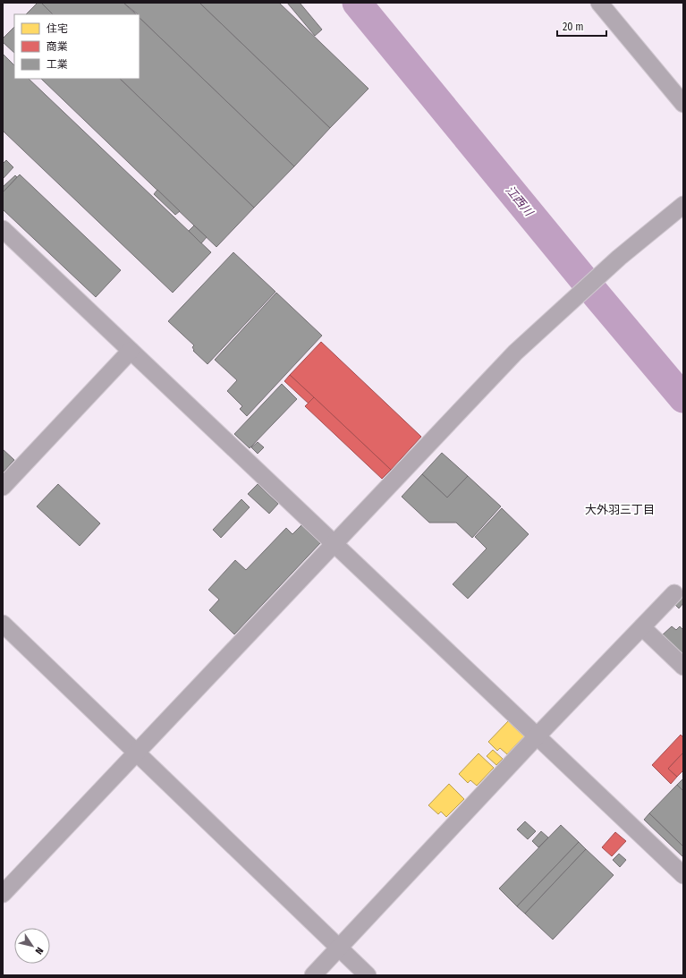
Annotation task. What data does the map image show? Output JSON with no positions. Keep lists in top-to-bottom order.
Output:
{
  "districts": ["大外羽三丁目"],
  "water": ["江西川"],
  "legend": ["住宅", "商業", "工業"],
  "scale_bar": "20 m",
  "north": "bottom right"
}
